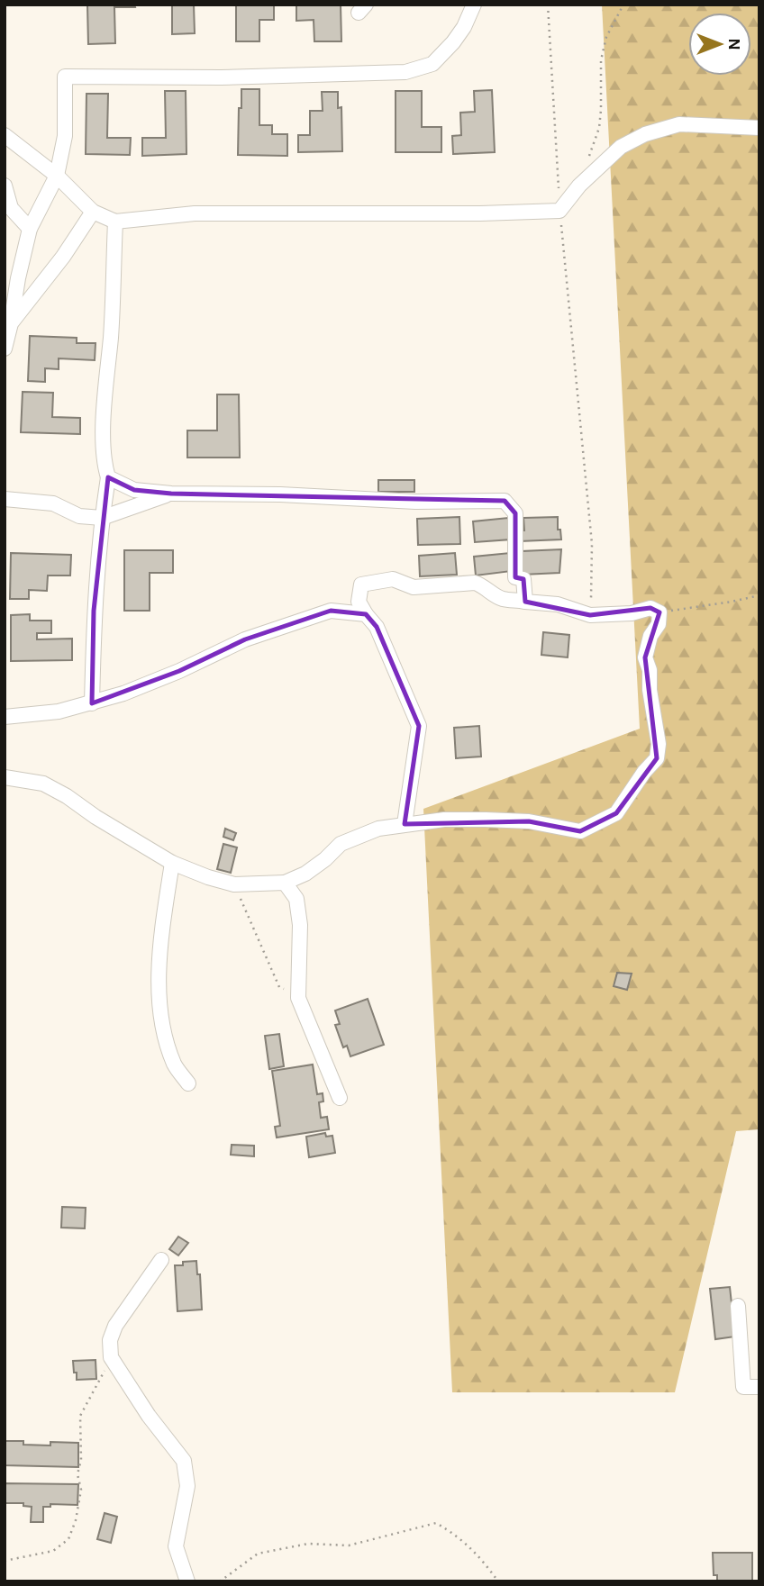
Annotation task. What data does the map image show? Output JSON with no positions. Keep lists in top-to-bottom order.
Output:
{
  "north": "right"
}
